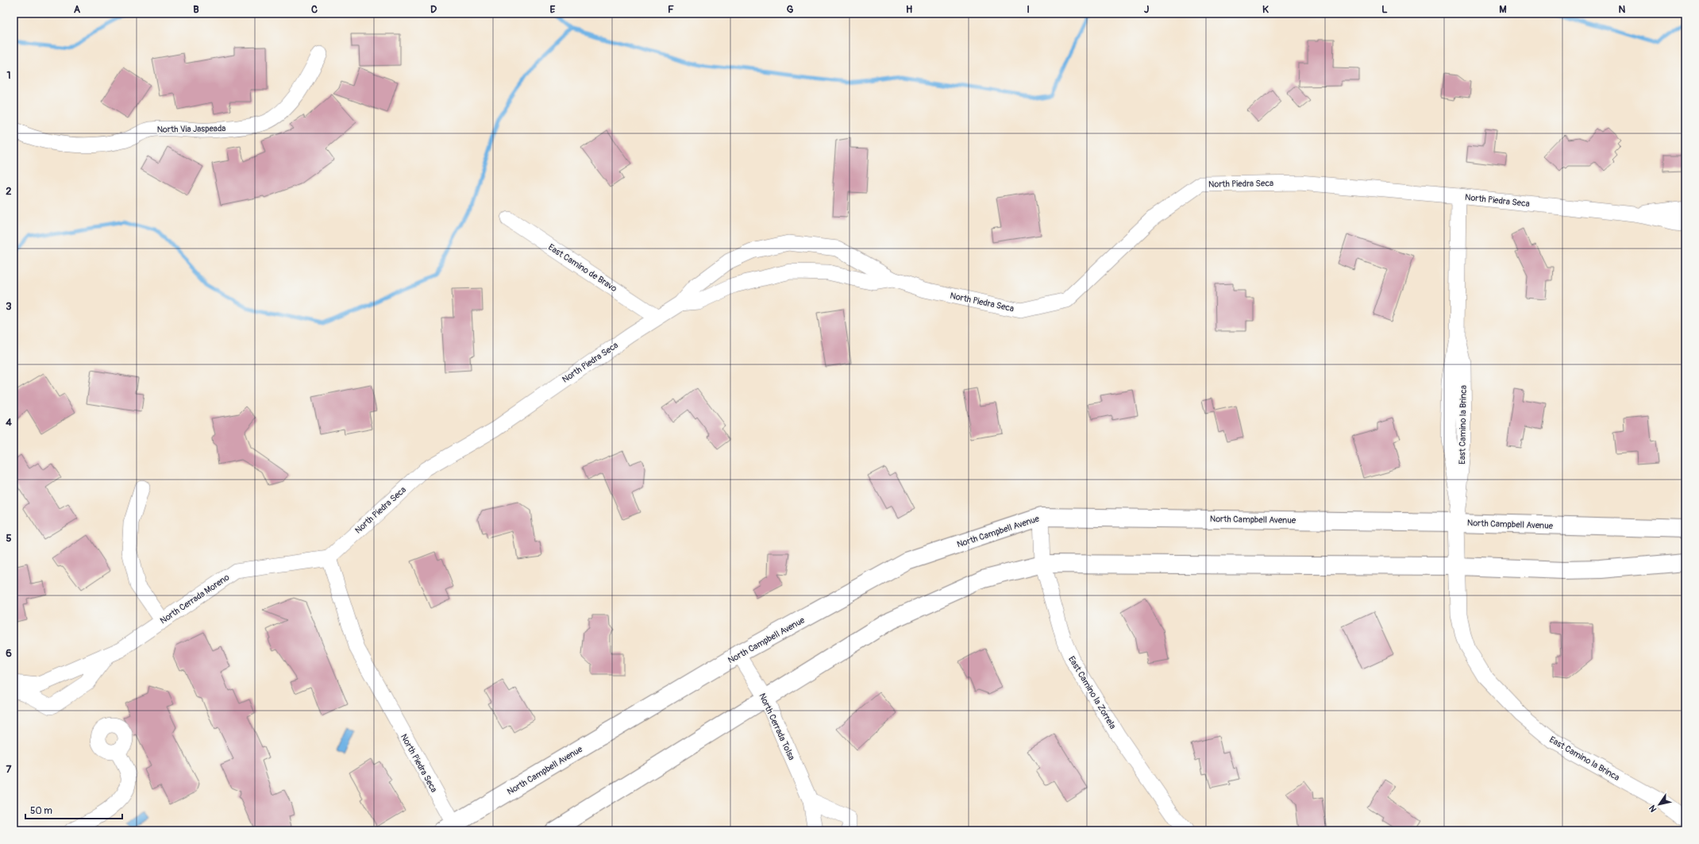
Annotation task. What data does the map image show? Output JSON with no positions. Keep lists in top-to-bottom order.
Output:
{
  "streets": {
    "main road": ["North Campbell Avenue"],
    "street": [
      "North Via Jaspeada",
      "North Piedra Seca",
      "East Camino de Bravo",
      "East Camino la Brinca",
      "North Cerrada Moreno",
      "East Camino la Zorrela",
      "North Cerrada Tolsa"
    ]
  },
  "crossings": [
    ["North Piedra Seca", "East Camino de Bravo"],
    ["North Piedra Seca", "East Camino la Brinca"],
    ["North Piedra Seca", "North Campbell Avenue"],
    ["North Piedra Seca", "North Cerrada Moreno"],
    ["East Camino la Brinca", "North Campbell Avenue"],
    ["North Campbell Avenue", "East Camino la Zorrela"],
    ["North Campbell Avenue", "North Cerrada Tolsa"]
  ],
  "scale_bar": "50 m",
  "north": "bottom left",
  "grid": {
    "columns": [
      "A",
      "B",
      "C",
      "D",
      "E",
      "F",
      "G",
      "H",
      "I",
      "J",
      "K",
      "L",
      "M",
      "N"
    ],
    "rows": [
      "1",
      "2",
      "3",
      "4",
      "5",
      "6",
      "7"
    ]
  }
}
